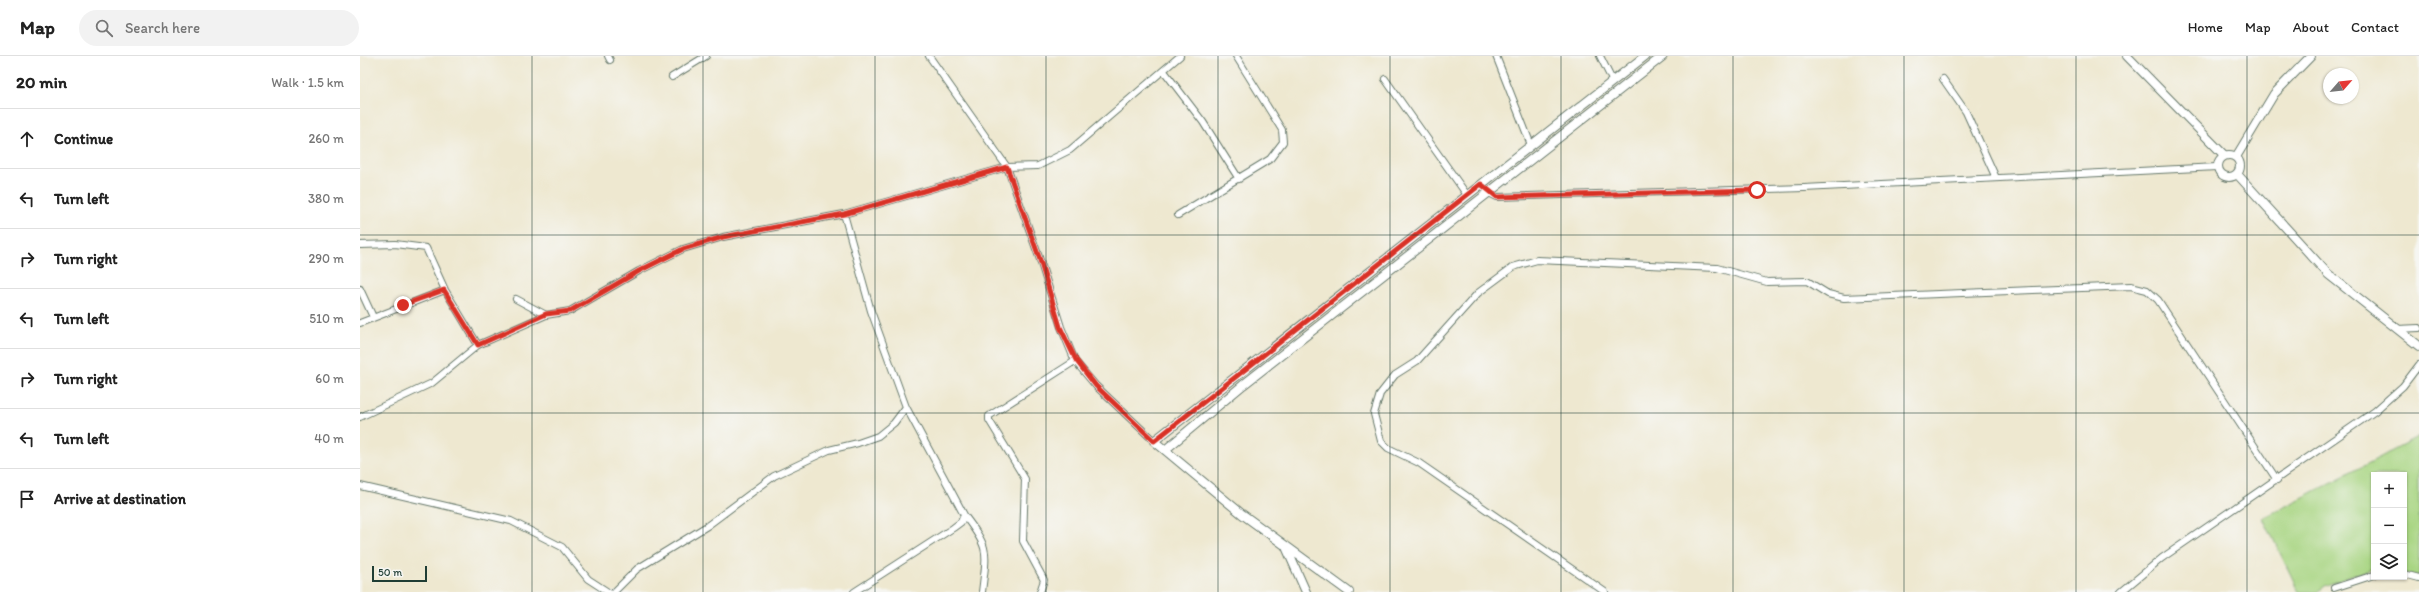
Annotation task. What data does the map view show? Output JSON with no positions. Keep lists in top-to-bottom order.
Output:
{
  "scale_bar": "50 m",
  "north": "top right",
  "page": {
    "header": "Map",
    "search": "Search here",
    "nav": [
      "Home",
      "Map",
      "About",
      "Contact"
    ],
    "heading": ["20 min", "Walk · 1.5 km"],
    "list": [
      ["Continue", "260 m"],
      ["Turn left", "380 m"],
      ["Turn right", "290 m"],
      ["Turn left", "510 m"],
      ["Turn right", "60 m"],
      ["Turn left", "40 m"],
      "Arrive at destination"
    ],
    "map_buttons": ["+", "−"],
    "scale": "50 m"
  }
}
